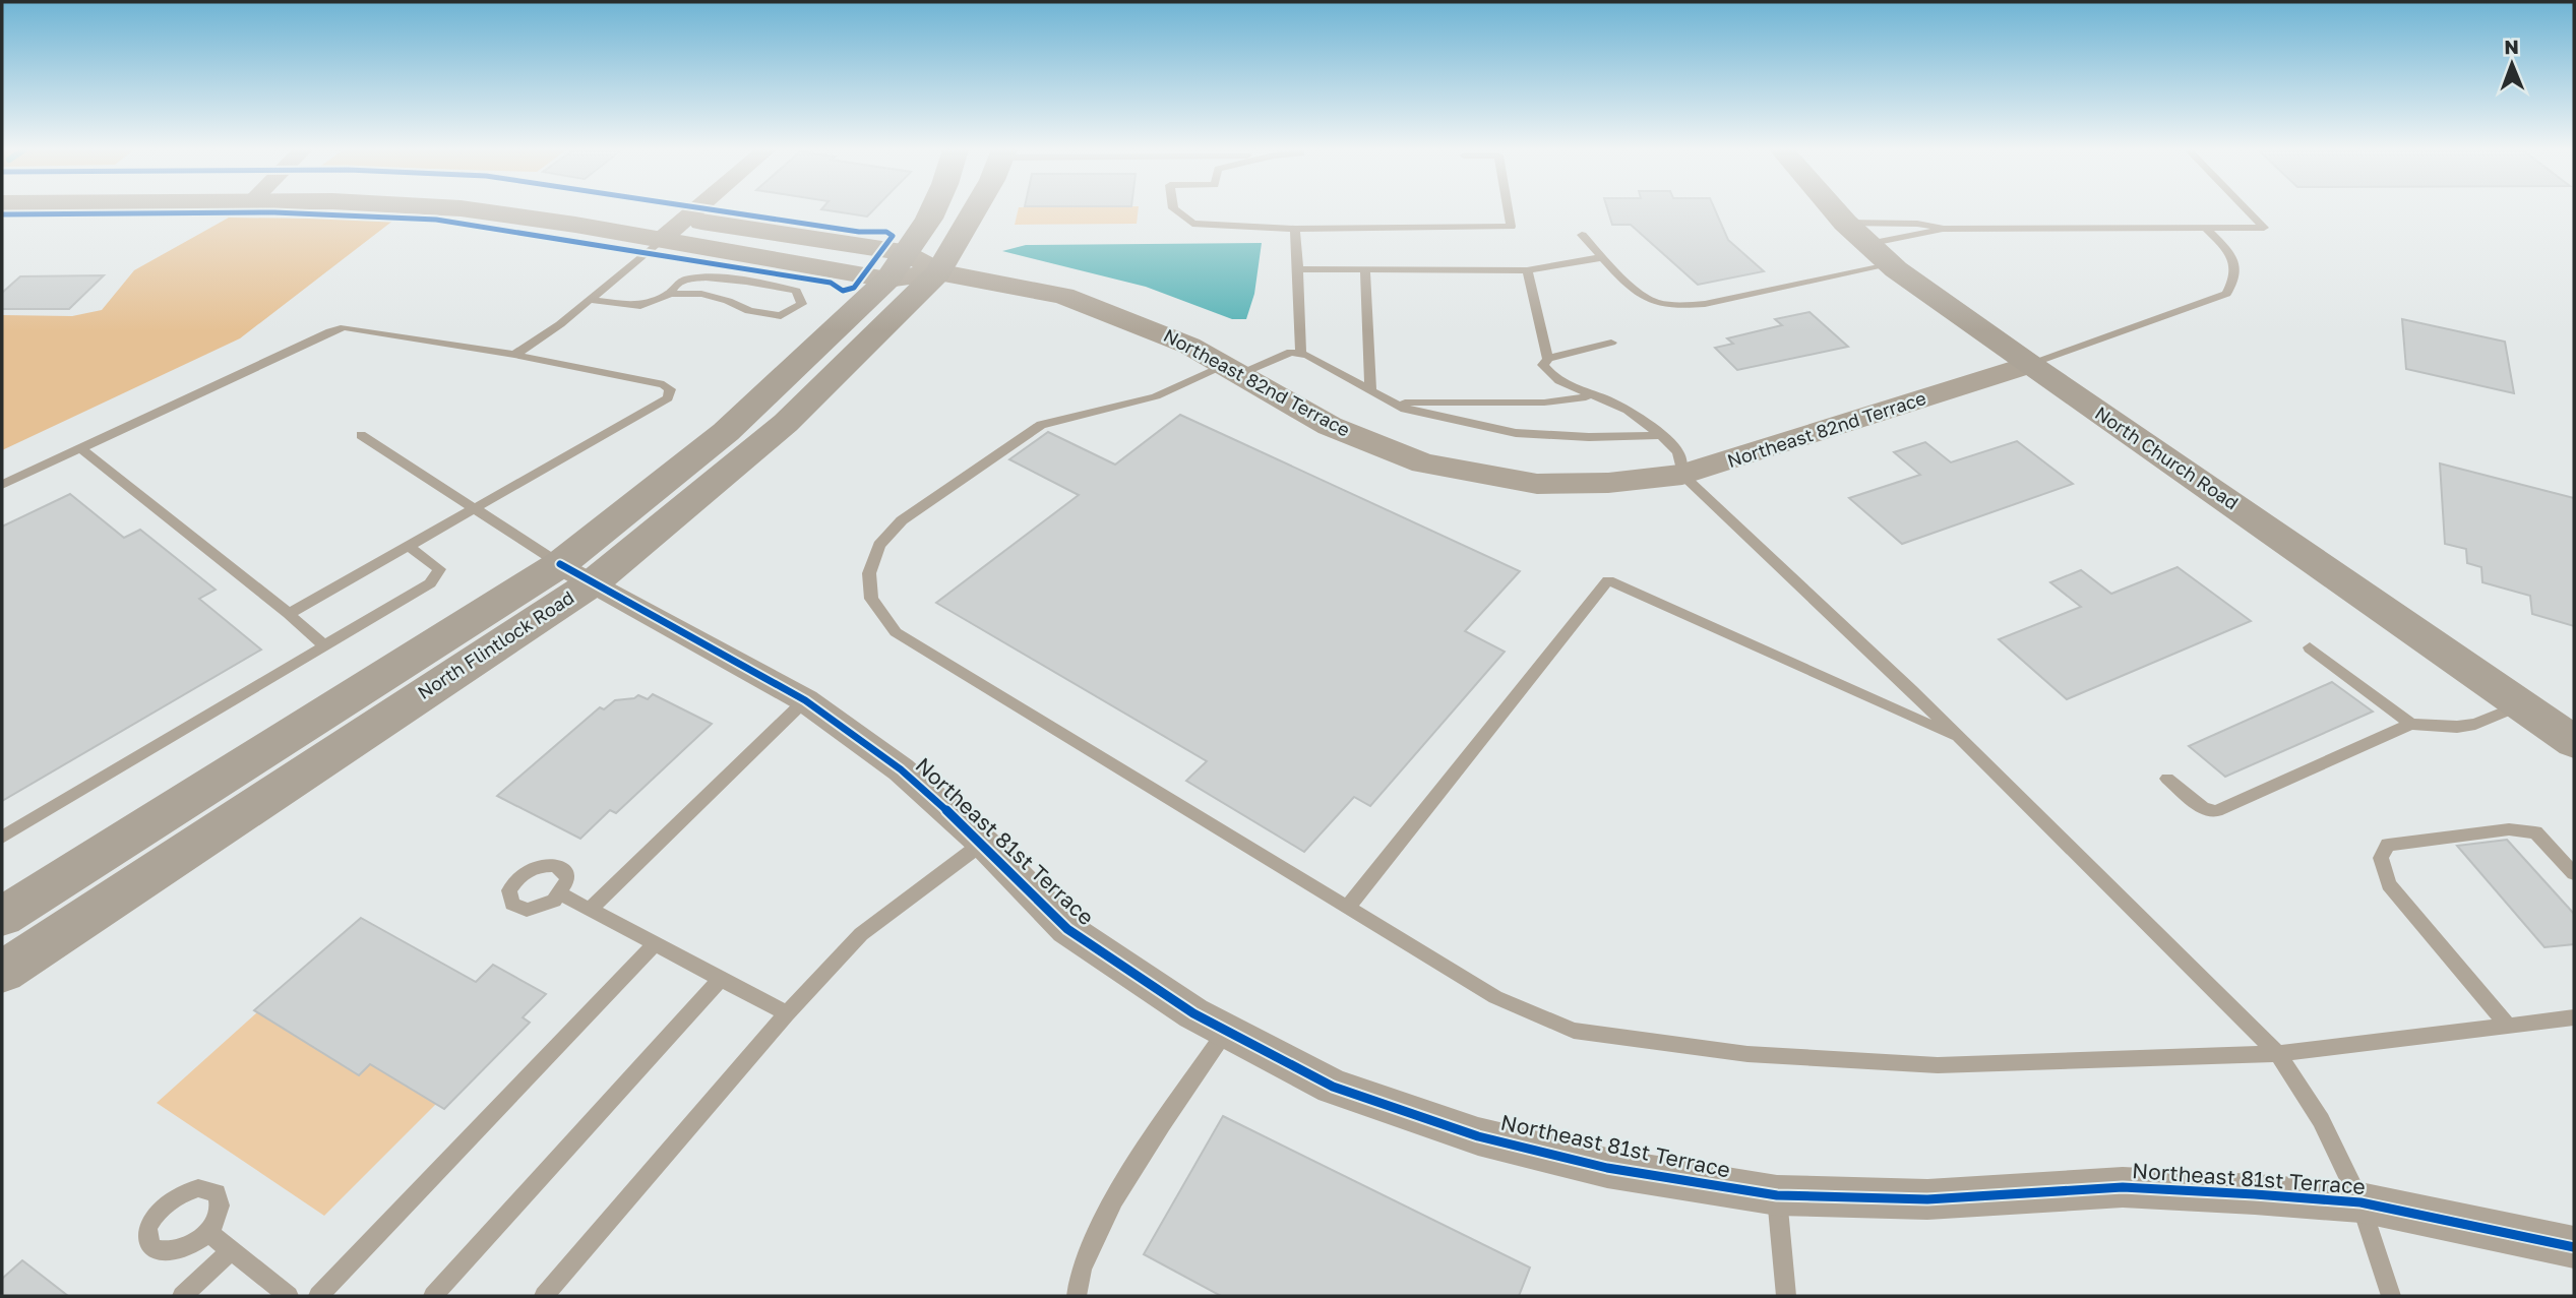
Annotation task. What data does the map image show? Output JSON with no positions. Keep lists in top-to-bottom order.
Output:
{
  "streets": {
    "main road": ["North Church Road", "North Flintlock Road"],
    "street": ["Northeast 82nd Terrace", "Northeast 81st Terrace"]
  },
  "crossings": [
    ["Northeast 82nd Terrace", "North Church Road"],
    ["Northeast 82nd Terrace", "North Flintlock Road"],
    ["North Flintlock Road", "Northeast 81st Terrace"]
  ],
  "north": "top"
}
